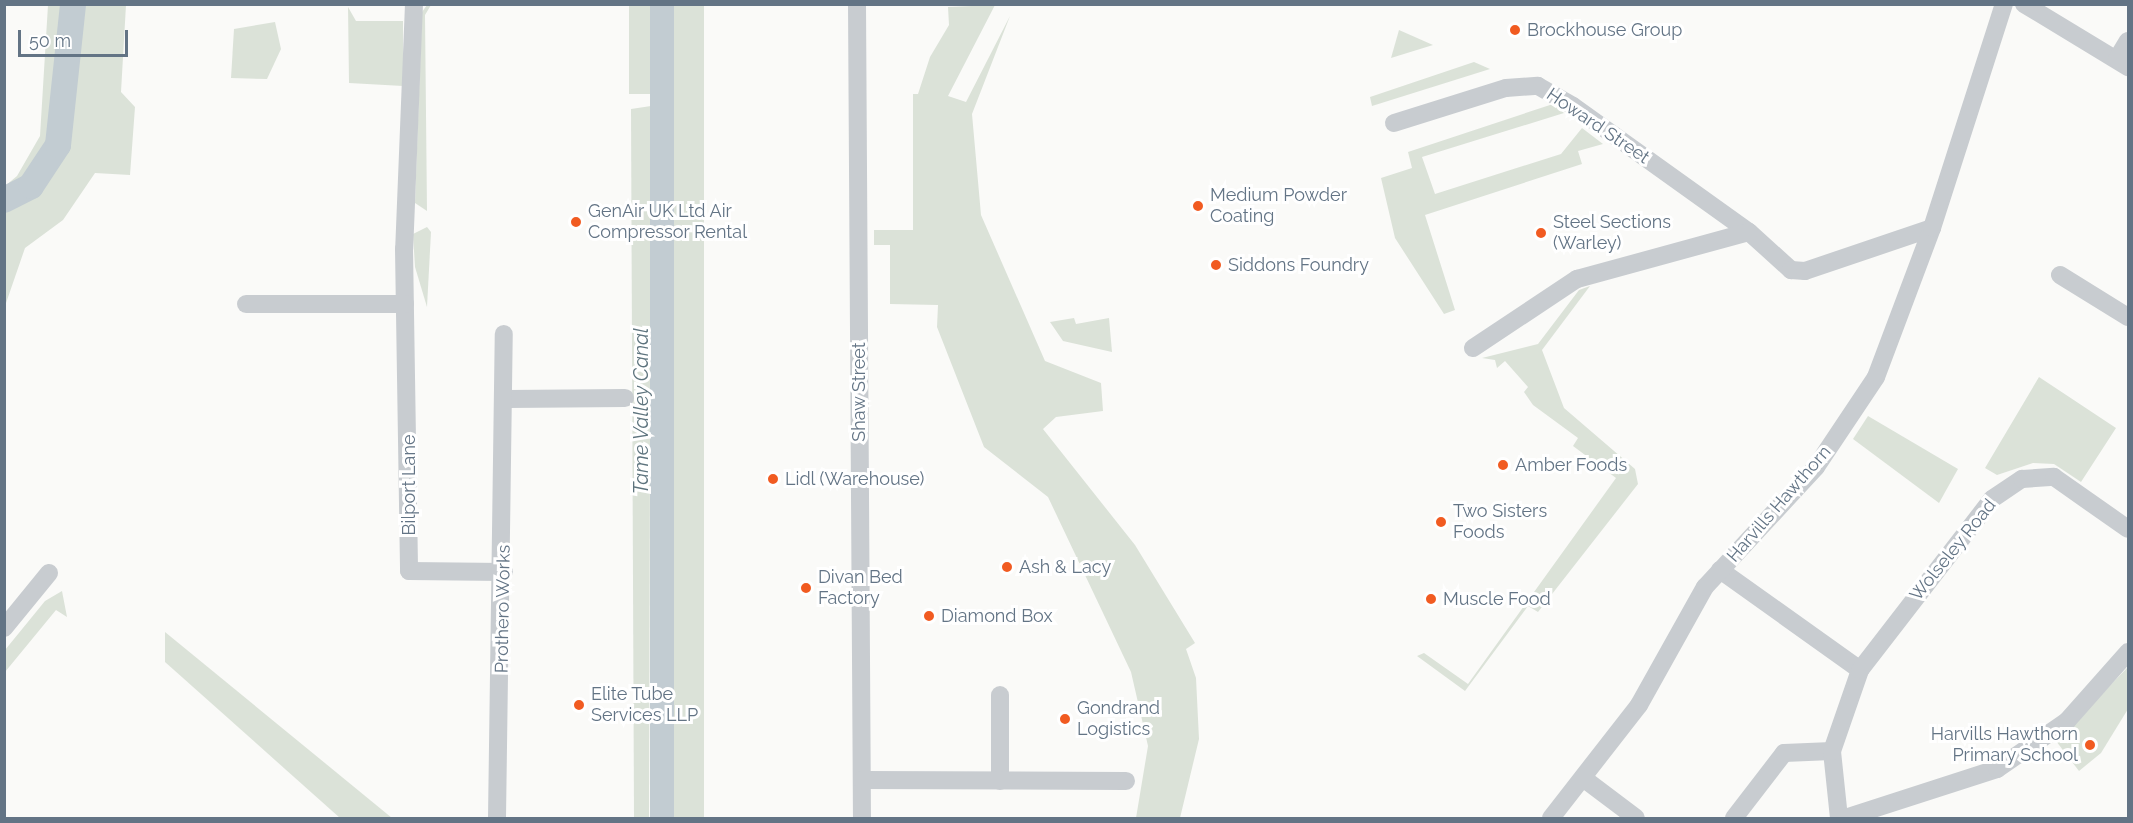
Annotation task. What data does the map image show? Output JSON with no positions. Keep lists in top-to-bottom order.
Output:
{
  "streets": {
    "street": [
      "Howard Street",
      "Shaw Street",
      "Bilport Lane",
      "Harvills Hawthorn",
      "Wolseley Road",
      "Prothero Works"
    ]
  },
  "crossings": [
    ["Howard Street", "Harvills Hawthorn"],
    ["Bilport Lane", "Prothero Works"]
  ],
  "water": ["Tame Valley Canal"],
  "places": [
    "Brockhouse Group",
    "Medium Powder Coating",
    "GenAir UK Ltd Air Compressor Rental",
    "Steel Sections (Warley)",
    "Siddons Foundry",
    "Amber Foods",
    "Lidl (Warehouse)",
    "Two Sisters Foods",
    "Ash & Lacy",
    "Divan Bed Factory",
    "Muscle Food",
    "Diamond Box",
    "Elite Tube Services LLP",
    "Gondrand Logistics",
    "Harvills Hawthorn Primary School"
  ],
  "scale_bar": "50 m"
}
